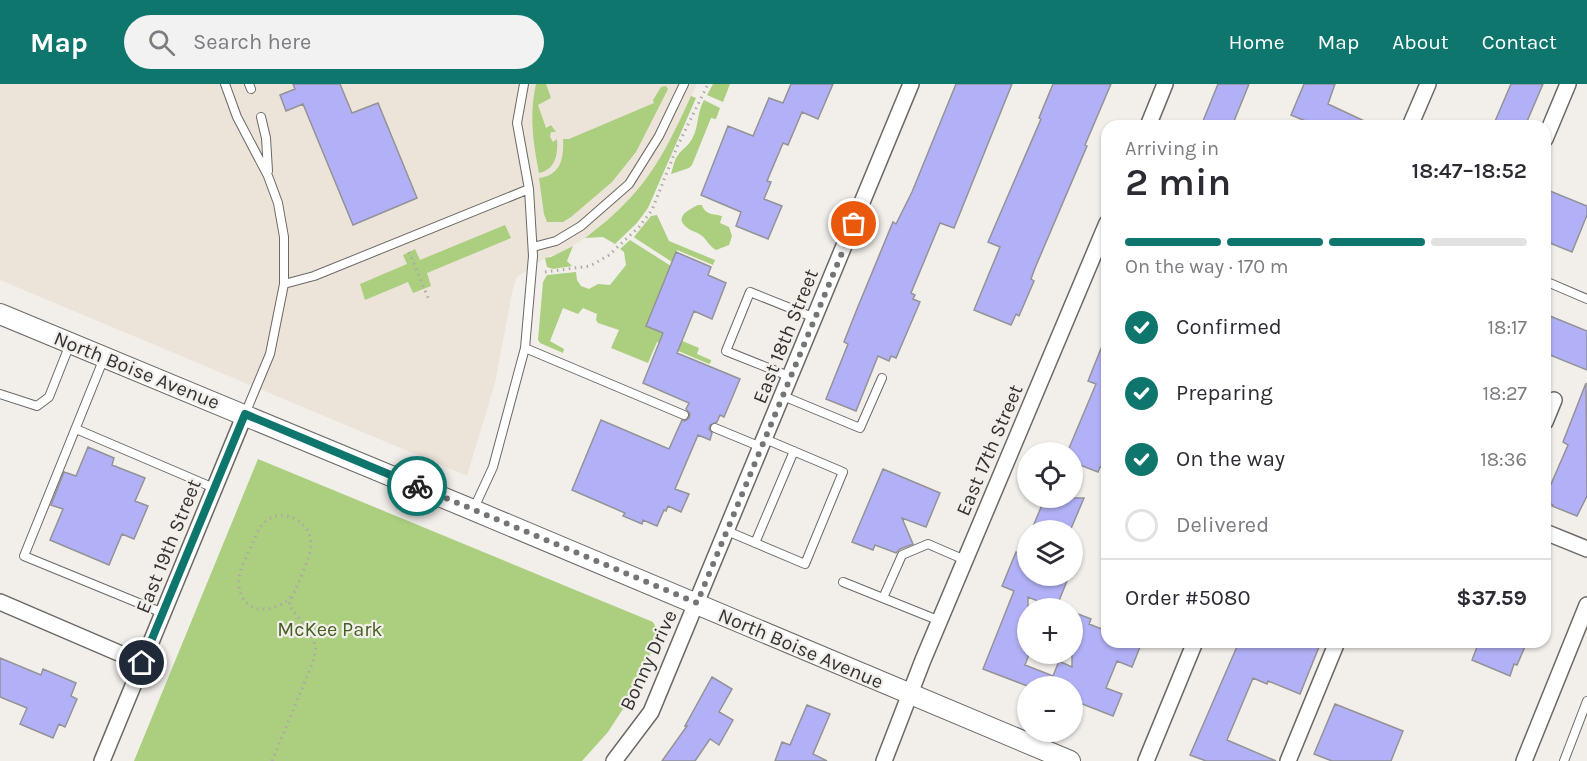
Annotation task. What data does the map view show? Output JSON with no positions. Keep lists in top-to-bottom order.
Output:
{
  "streets": {
    "street": [
      "East 18th Street",
      "North Boise Avenue",
      "East 17th Street",
      "East 19th Street",
      "Bonny Drive"
    ]
  },
  "crossings": [
    ["East 18th Street", "North Boise Avenue"],
    ["East 18th Street", "Bonny Drive"],
    ["North Boise Avenue", "East 17th Street"],
    ["North Boise Avenue", "East 19th Street"],
    ["North Boise Avenue", "Bonny Drive"]
  ],
  "parks": ["McKee Park"],
  "page": {
    "header": "Map",
    "search": "Search here",
    "nav": [
      "Home",
      "Map",
      "About",
      "Contact"
    ],
    "heading": ["2 min", "Arriving in", "18:47–18:52"],
    "panel": ["Order #5080", "$37.59"],
    "bar": "On the way · 170 m",
    "list": [
      ["Confirmed", "18:17"],
      ["Preparing", "18:27"],
      ["On the way", "18:36"],
      "Delivered"
    ],
    "map_buttons": ["+", "−"]
  }
}
